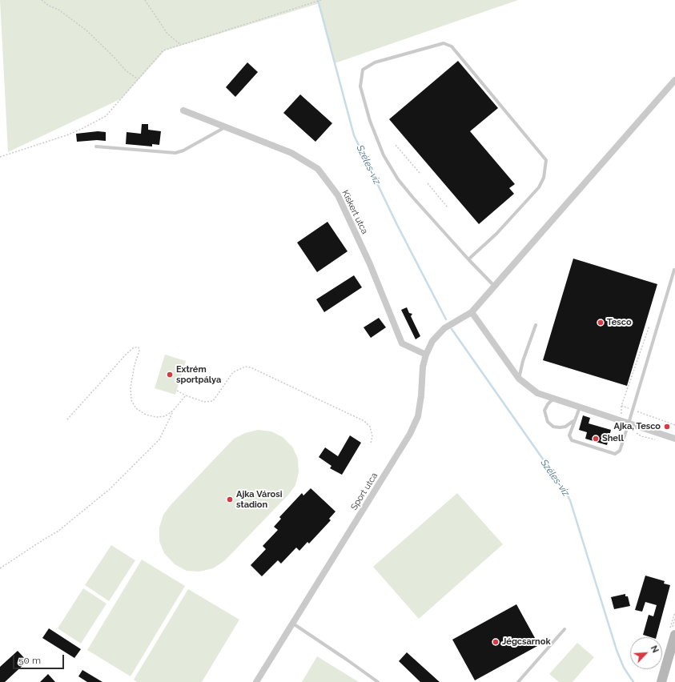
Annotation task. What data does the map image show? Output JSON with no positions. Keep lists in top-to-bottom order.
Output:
{
  "streets": {
    "street": ["Kiskert utca", "Sport utca"]
  },
  "crossings": [
    ["Kiskert utca", "Sport utca"]
  ],
  "water": ["Széles-víz"],
  "places": [
    "Tesco",
    "Extrém sportpálya",
    "Ajka, Tesco",
    "Shell",
    "Ajka Városi stadion",
    "Jégcsarnok"
  ],
  "scale_bar": "50 m",
  "north": "top right"
}
